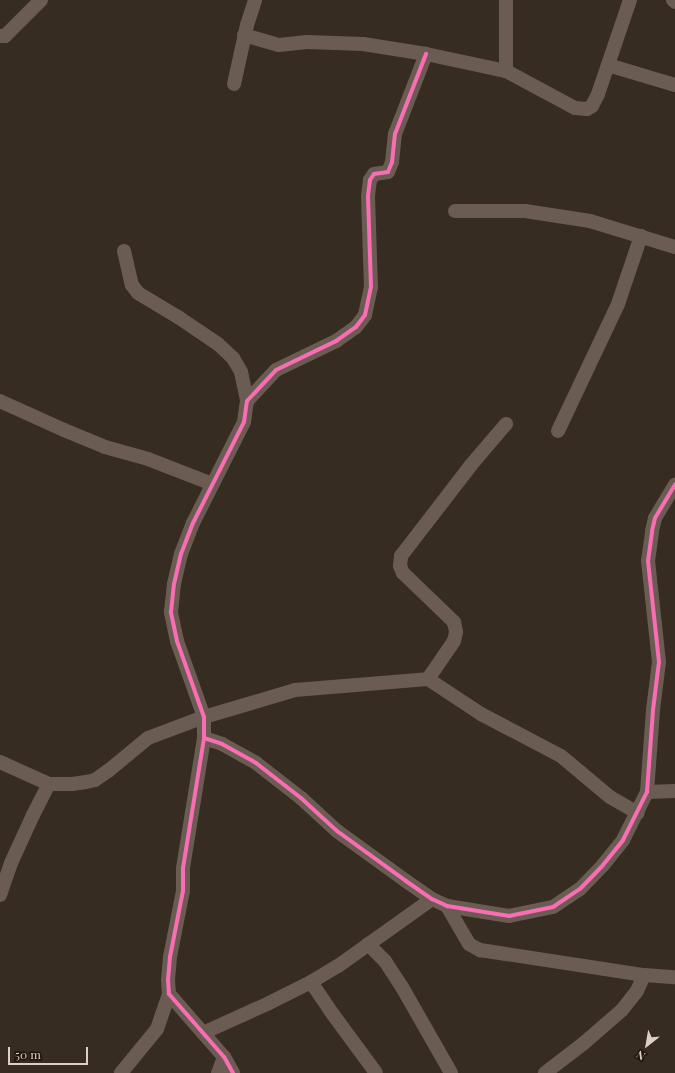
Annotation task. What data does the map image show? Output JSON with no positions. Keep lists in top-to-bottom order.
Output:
{
  "scale_bar": "50 m",
  "north": "bottom left"
}
